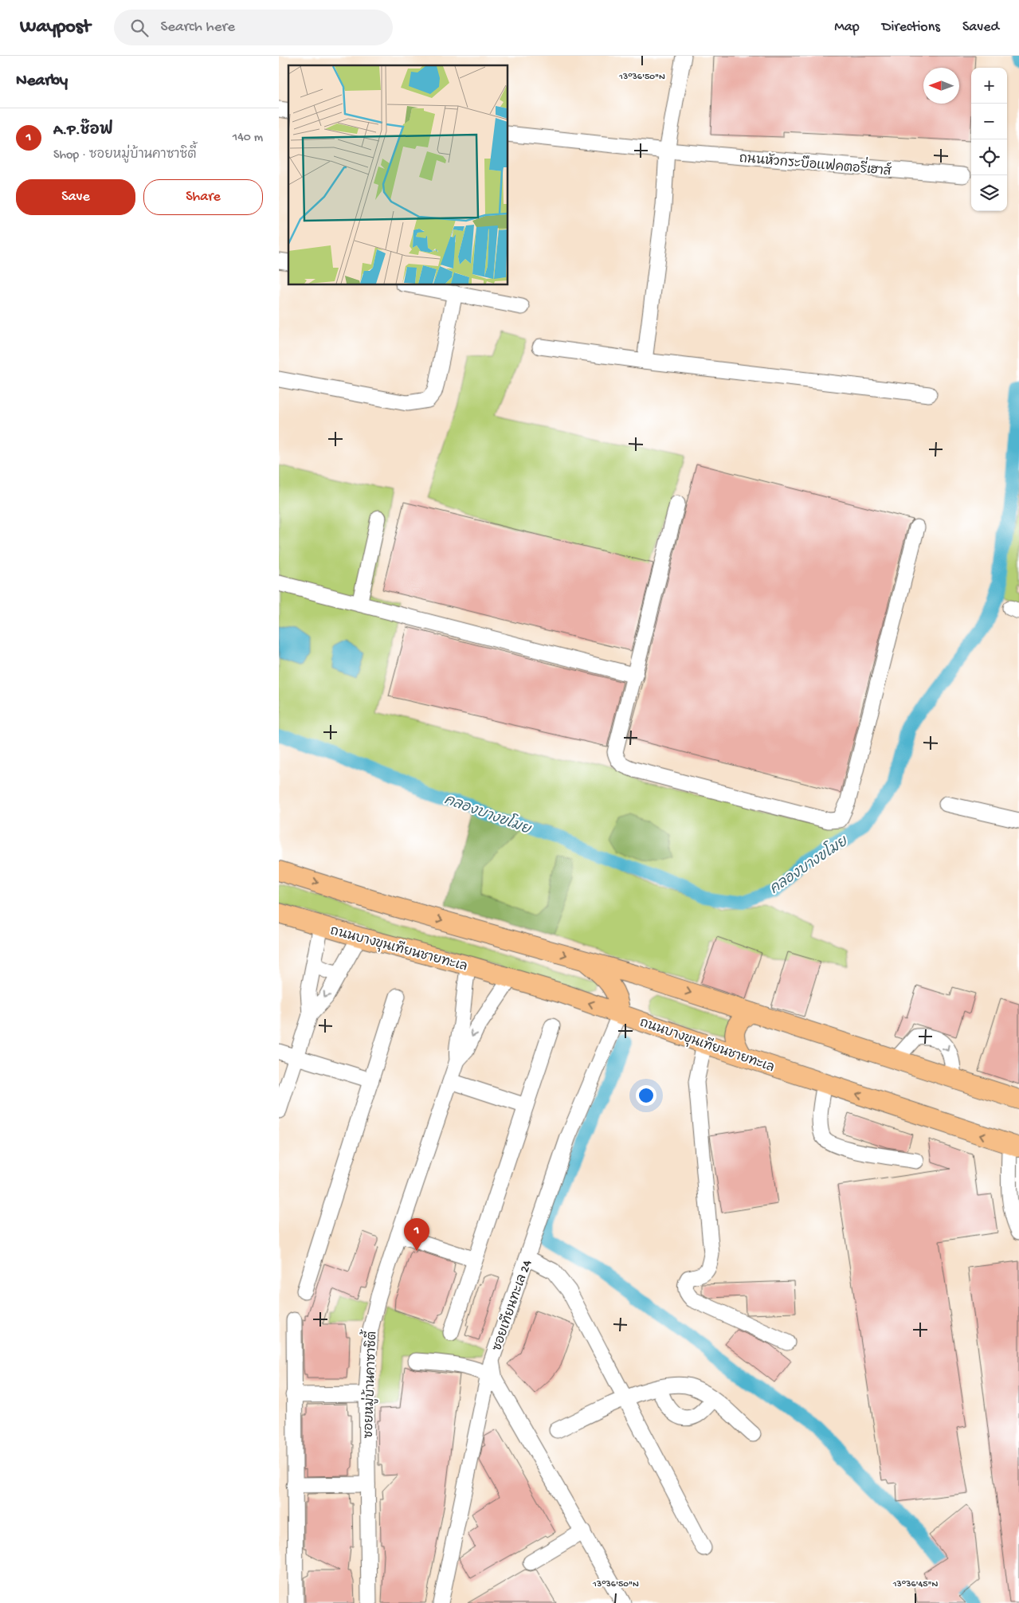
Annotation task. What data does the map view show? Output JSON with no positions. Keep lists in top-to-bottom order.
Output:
{
  "streets": {
    "main road": ["ถนนบางขุนเทียนชายทะเล"],
    "street": ["ถนนหัวกระบือแฟคตอรี่เฮาส์", "ซอยเทียนทะเล 24", "ซอยหมู่บ้านคาซาซิตี้"]
  },
  "crossings": [
    ["ถนนบางขุนเทียนชายทะเล", "ซอยเทียนทะเล 24"],
    ["ถนนบางขุนเทียนชายทะเล", "ซอยหมู่บ้านคาซาซิตี้"]
  ],
  "water": ["คลองบางขโมย"],
  "north": "left",
  "page": {
    "header": "Waypost",
    "search": "Search here",
    "nav": ["Map", "Directions", "Saved"],
    "heading": "Nearby",
    "map_buttons": ["+", "−"],
    "list": [
      {
        "mark": "1",
        "name": "A.P.ช๊อฟ",
        "note": "Shop · ซอยหมู่บ้านคาซาซิตี้",
        "value": "140 m"
      }
    ],
    "buttons": ["Save", "Share"],
    "pins": "1"
  },
  "coordinates": ["13°36'50\"N", "13°36'45\"N"]
}
